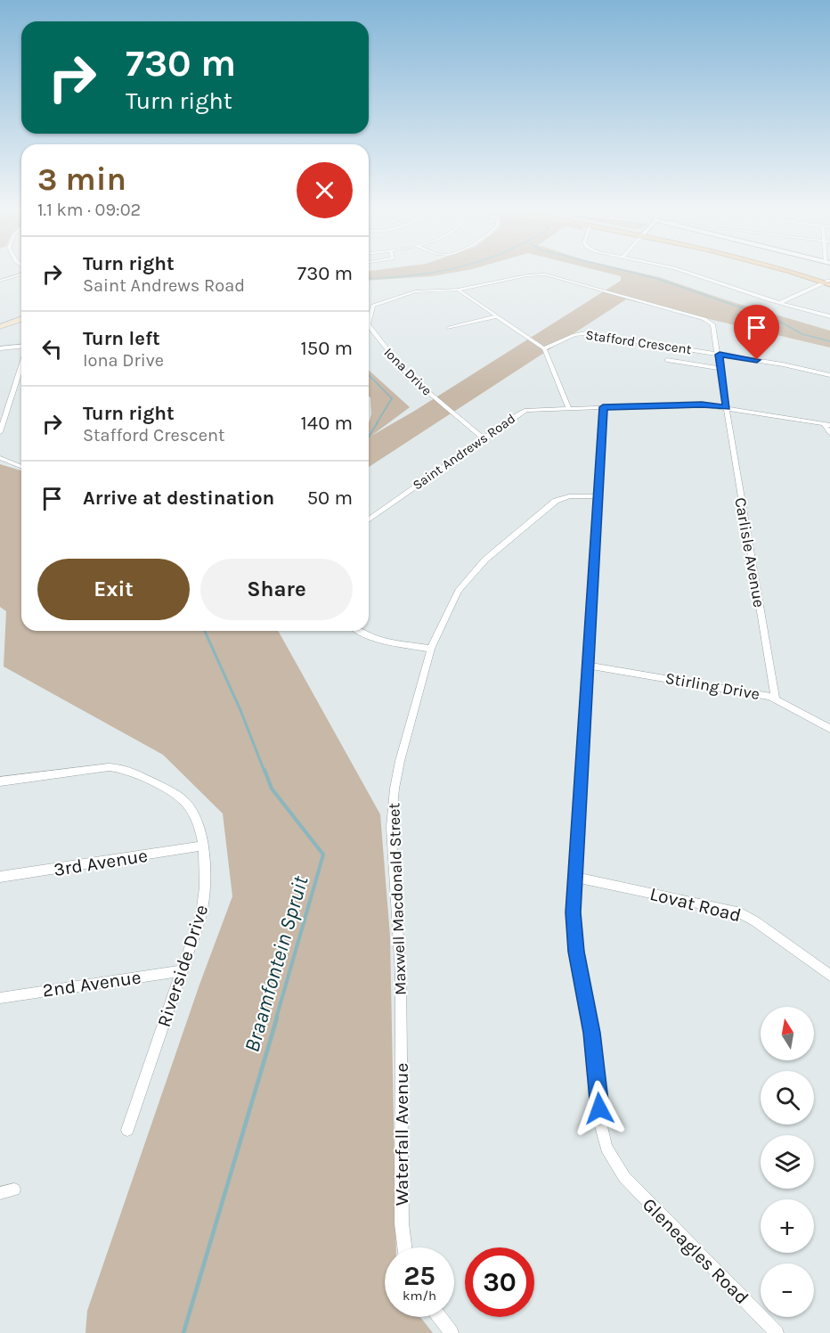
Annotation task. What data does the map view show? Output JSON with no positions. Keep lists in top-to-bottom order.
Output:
{
  "streets": {
    "street": [
      "Stafford Crescent",
      "Iona Drive",
      "Saint Andrews Road",
      "Carlisle Avenue",
      "Stirling Drive",
      "3rd Avenue",
      "Maxwell Macdonald Street",
      "Lovat Road",
      "Riverside Drive",
      "2nd Avenue",
      "Waterfall Avenue",
      "Gleneagles Road"
    ]
  },
  "crossings": [
    ["Stafford Crescent", "Iona Drive"],
    ["Iona Drive", "Saint Andrews Road"],
    ["Iona Drive", "Carlisle Avenue"],
    ["Saint Andrews Road", "Carlisle Avenue"],
    ["Saint Andrews Road", "Gleneagles Road"],
    ["Carlisle Avenue", "Stirling Drive"],
    ["Stirling Drive", "Gleneagles Road"],
    ["3rd Avenue", "Riverside Drive"],
    ["Maxwell Macdonald Street", "Waterfall Avenue"],
    ["Maxwell Macdonald Street", "Gleneagles Road"],
    ["Lovat Road", "Gleneagles Road"],
    ["Riverside Drive", "2nd Avenue"]
  ],
  "water": ["Braamfontein Spruit"],
  "north": "top",
  "page": {
    "turn": ["730 m", "Turn right"],
    "heading": ["3 min", "1.1 km · 09:02"],
    "list": [
      {
        "name": "Turn right",
        "note": "Saint Andrews Road",
        "value": "730 m"
      },
      {
        "name": "Turn left",
        "note": "Iona Drive",
        "value": "150 m"
      },
      {
        "name": "Turn right",
        "note": "Stafford Crescent",
        "value": "140 m"
      },
      {
        "name": "Arrive at destination",
        "value": "50 m"
      }
    ],
    "buttons": ["Exit", "Share"],
    "map_buttons": ["+", "−"],
    "speed": "25 km/h",
    "limit": "30"
  }
}
